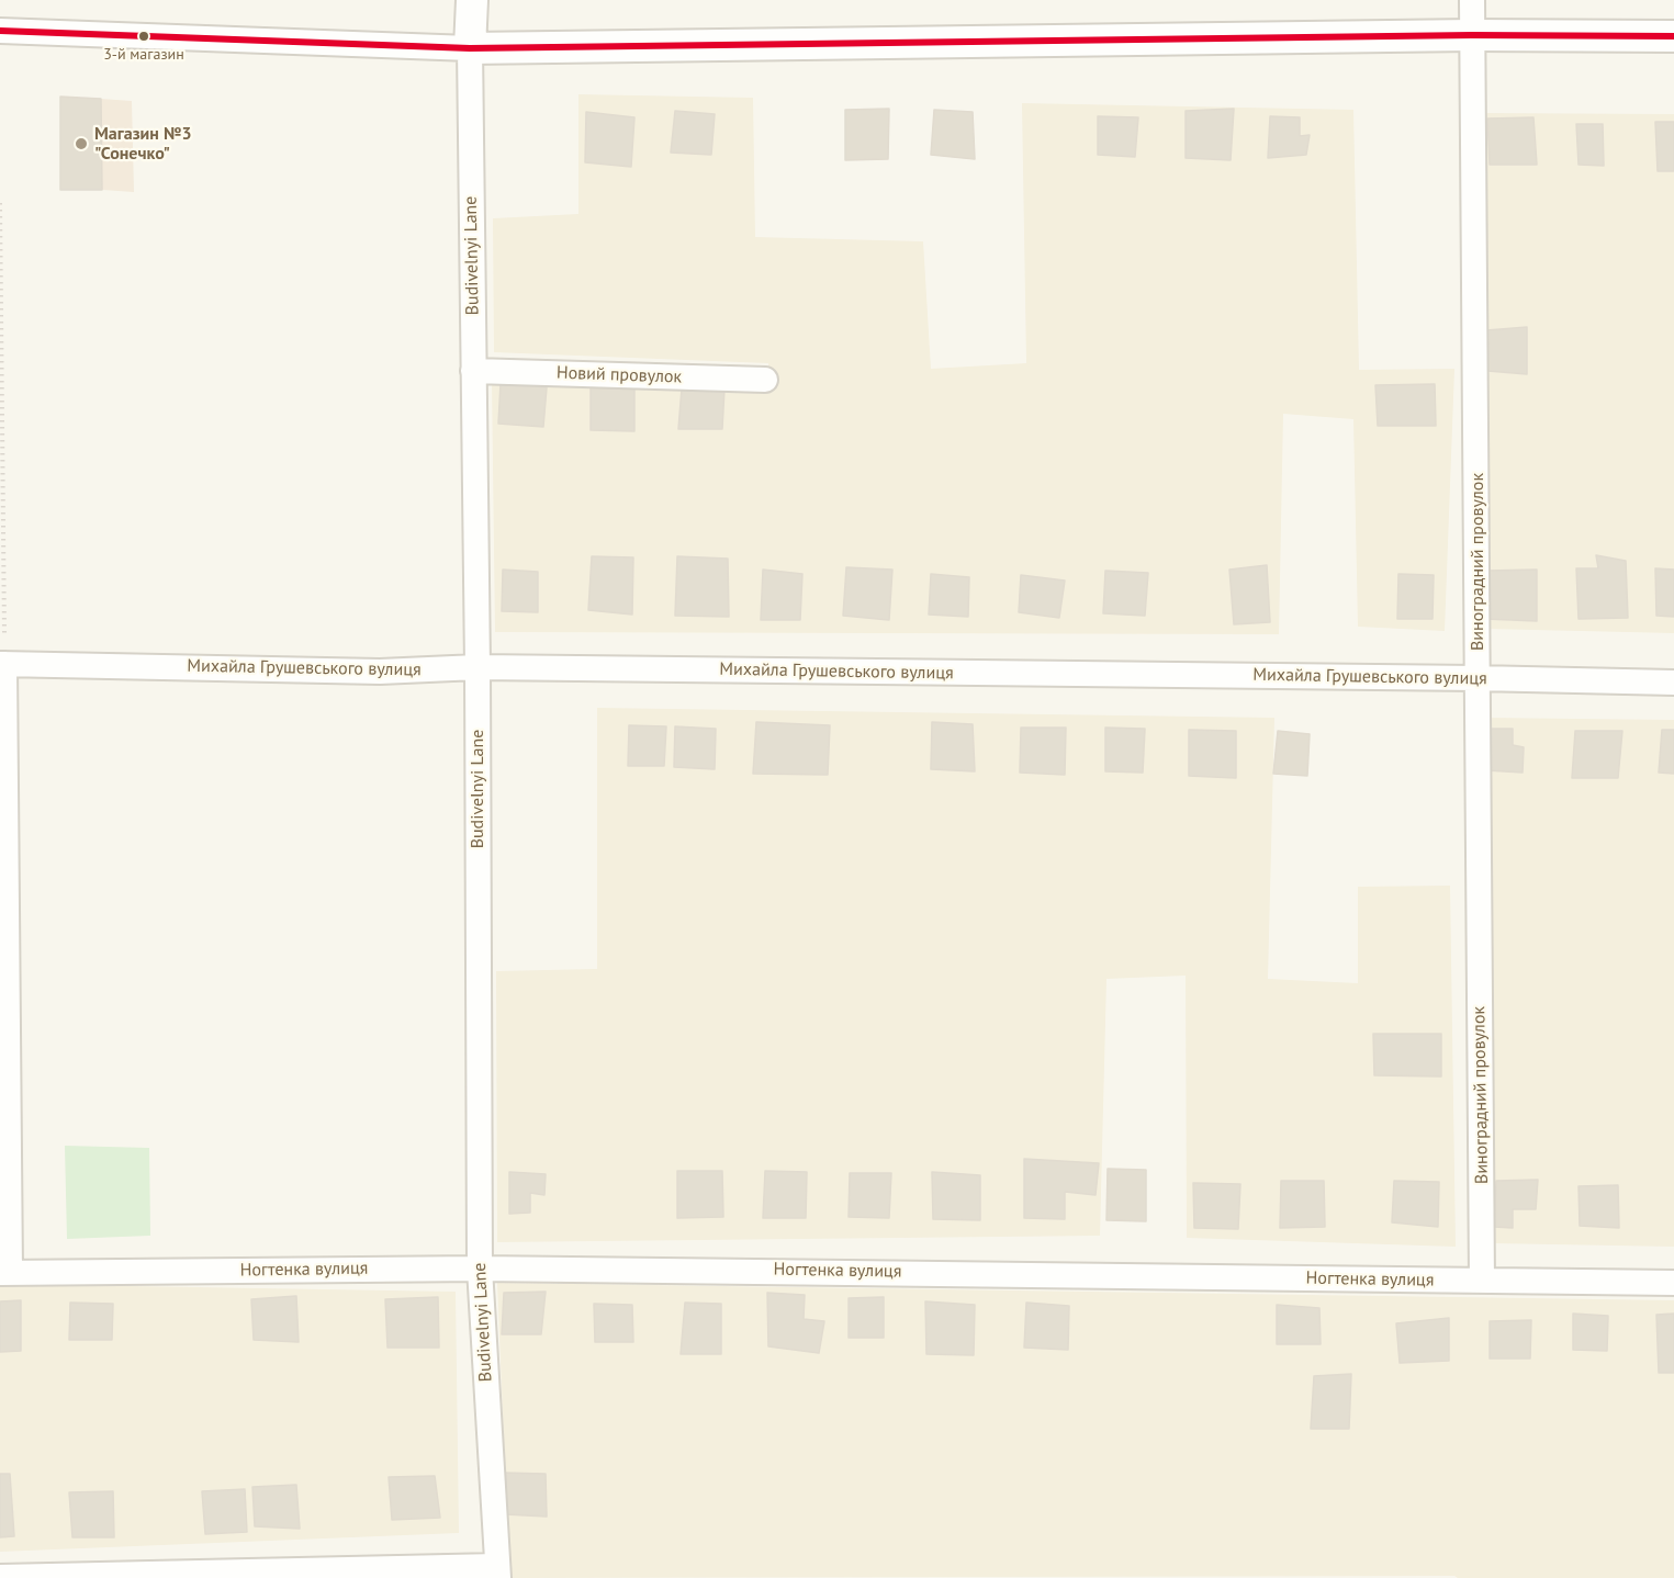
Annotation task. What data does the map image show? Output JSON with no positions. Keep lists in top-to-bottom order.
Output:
{
  "streets": {
    "street": [
      "Budivelnyi Lane",
      "Новий провулок",
      "Виноградний провулок",
      "Михайла Грушевського вулиця",
      "Ногтенка вулиця"
    ]
  },
  "crossings": [
    ["Budivelnyi Lane", "Новий провулок"],
    ["Budivelnyi Lane", "Михайла Грушевського вулиця"],
    ["Budivelnyi Lane", "Ногтенка вулиця"],
    ["Виноградний провулок", "Михайла Грушевського вулиця"],
    ["Виноградний провулок", "Ногтенка вулиця"]
  ],
  "places": ["3-й магазин", "Магазин №3 \"Сонечко\""]
}
